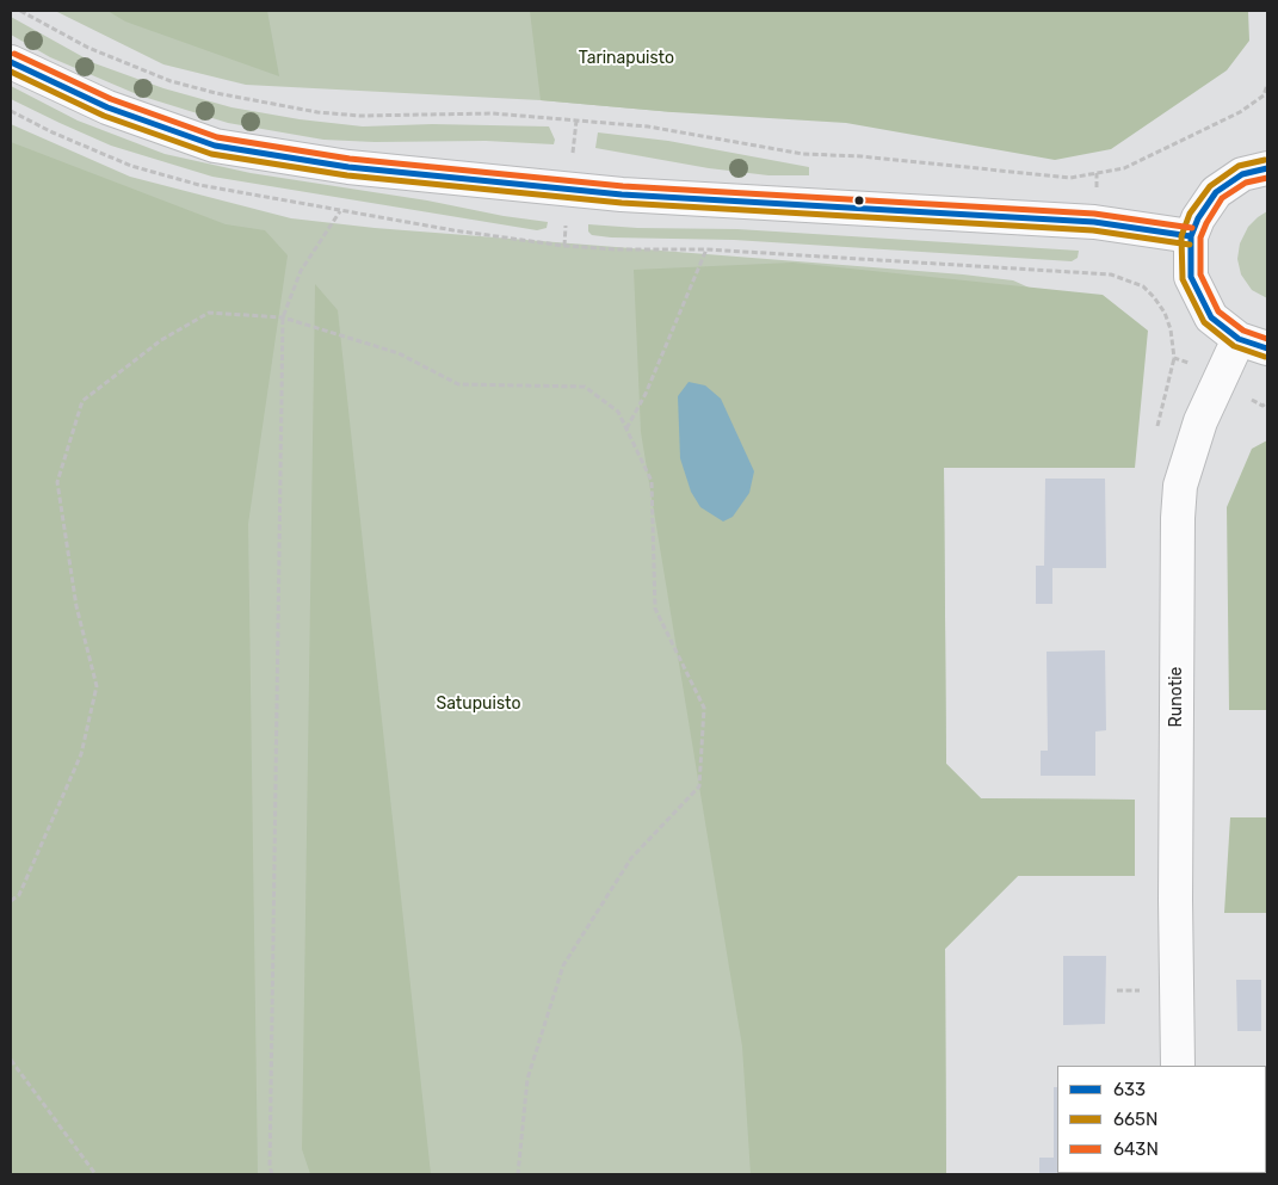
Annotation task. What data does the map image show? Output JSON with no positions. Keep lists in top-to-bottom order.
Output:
{
  "streets": {
    "street": ["Runotie"]
  },
  "parks": ["Tarinapuisto", "Satupuisto"],
  "lines": ["transit line 643N", "transit line 633", "transit line 665N"],
  "legend": ["633", "665N", "643N"]
}
